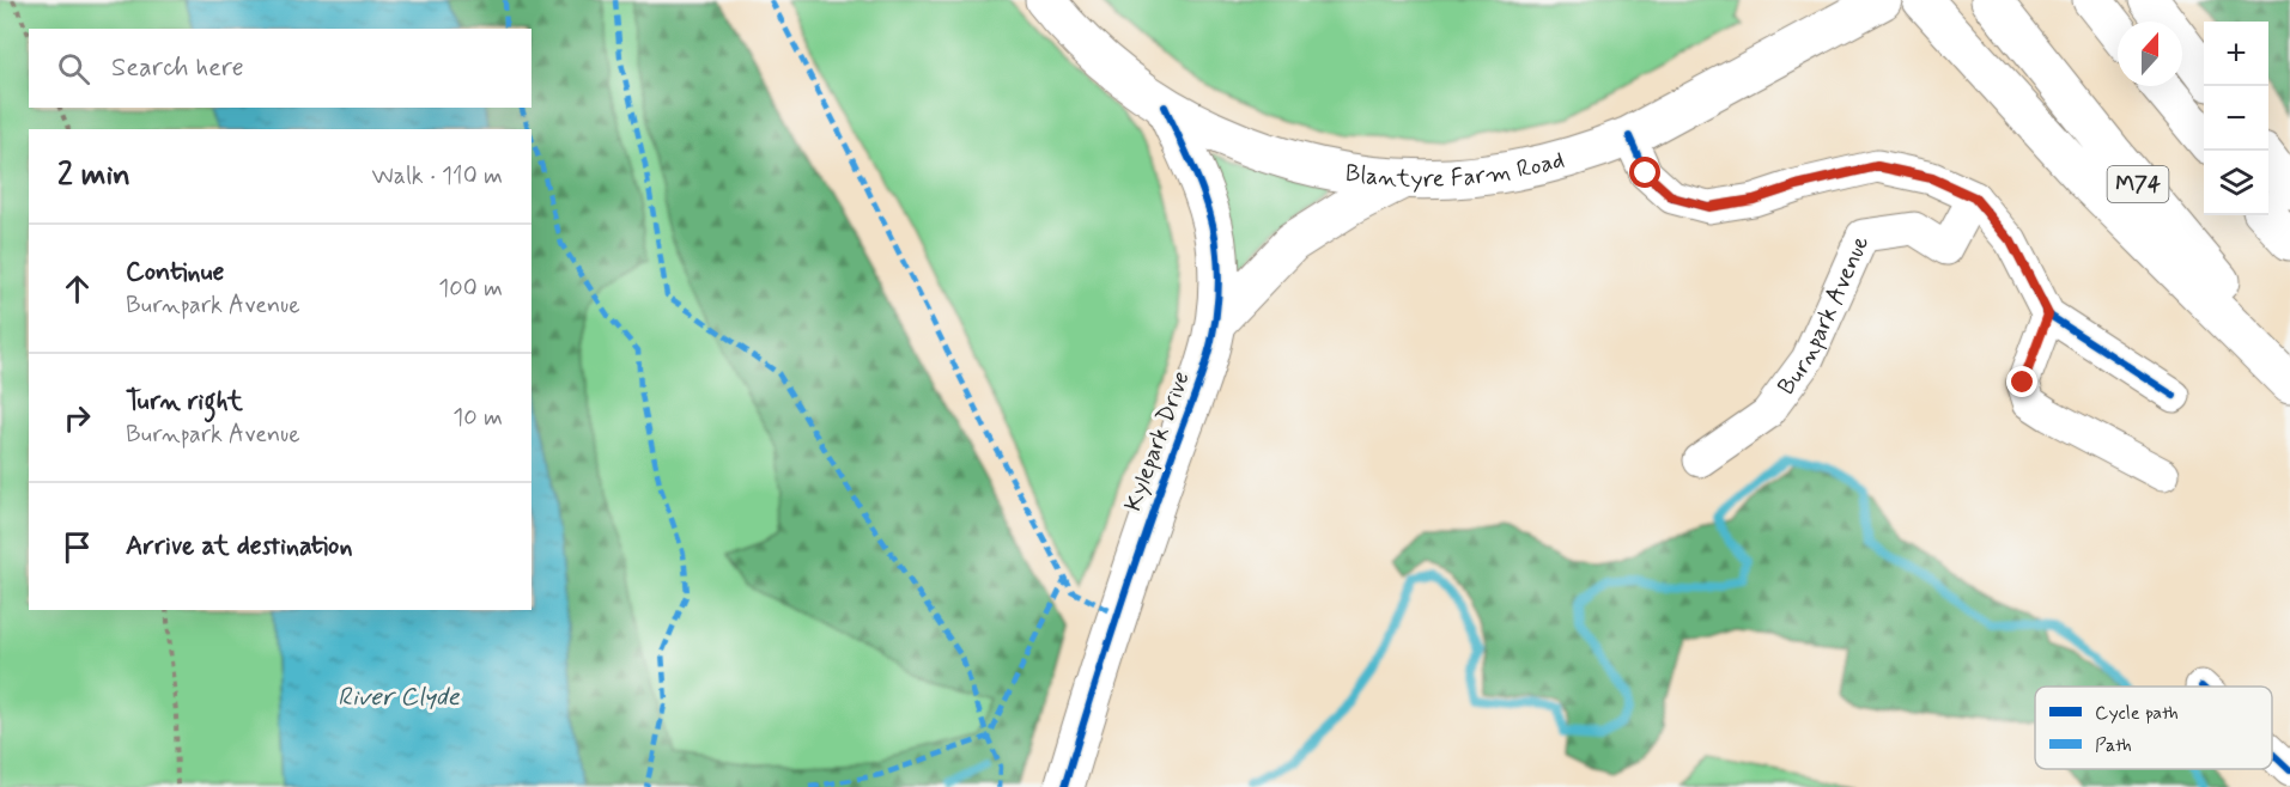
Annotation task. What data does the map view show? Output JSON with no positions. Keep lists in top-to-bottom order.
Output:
{
  "streets": {
    "main road": ["Blantyre Farm Road", "M74", "Kylepark Drive"],
    "street": ["Burnpark Avenue"]
  },
  "crossings": [
    ["Blantyre Farm Road", "Kylepark Drive"]
  ],
  "water": ["River Clyde"],
  "legend": ["Cycle path", "Path"],
  "north": "top",
  "page": {
    "map_buttons": ["+", "−"],
    "search": "Search here",
    "heading": ["2 min", "Walk · 110 m"],
    "list": [
      ["Continue", "Burnpark Avenue", "100 m"],
      ["Turn right", "Burnpark Avenue", "10 m"],
      "Arrive at destination"
    ]
  }
}
